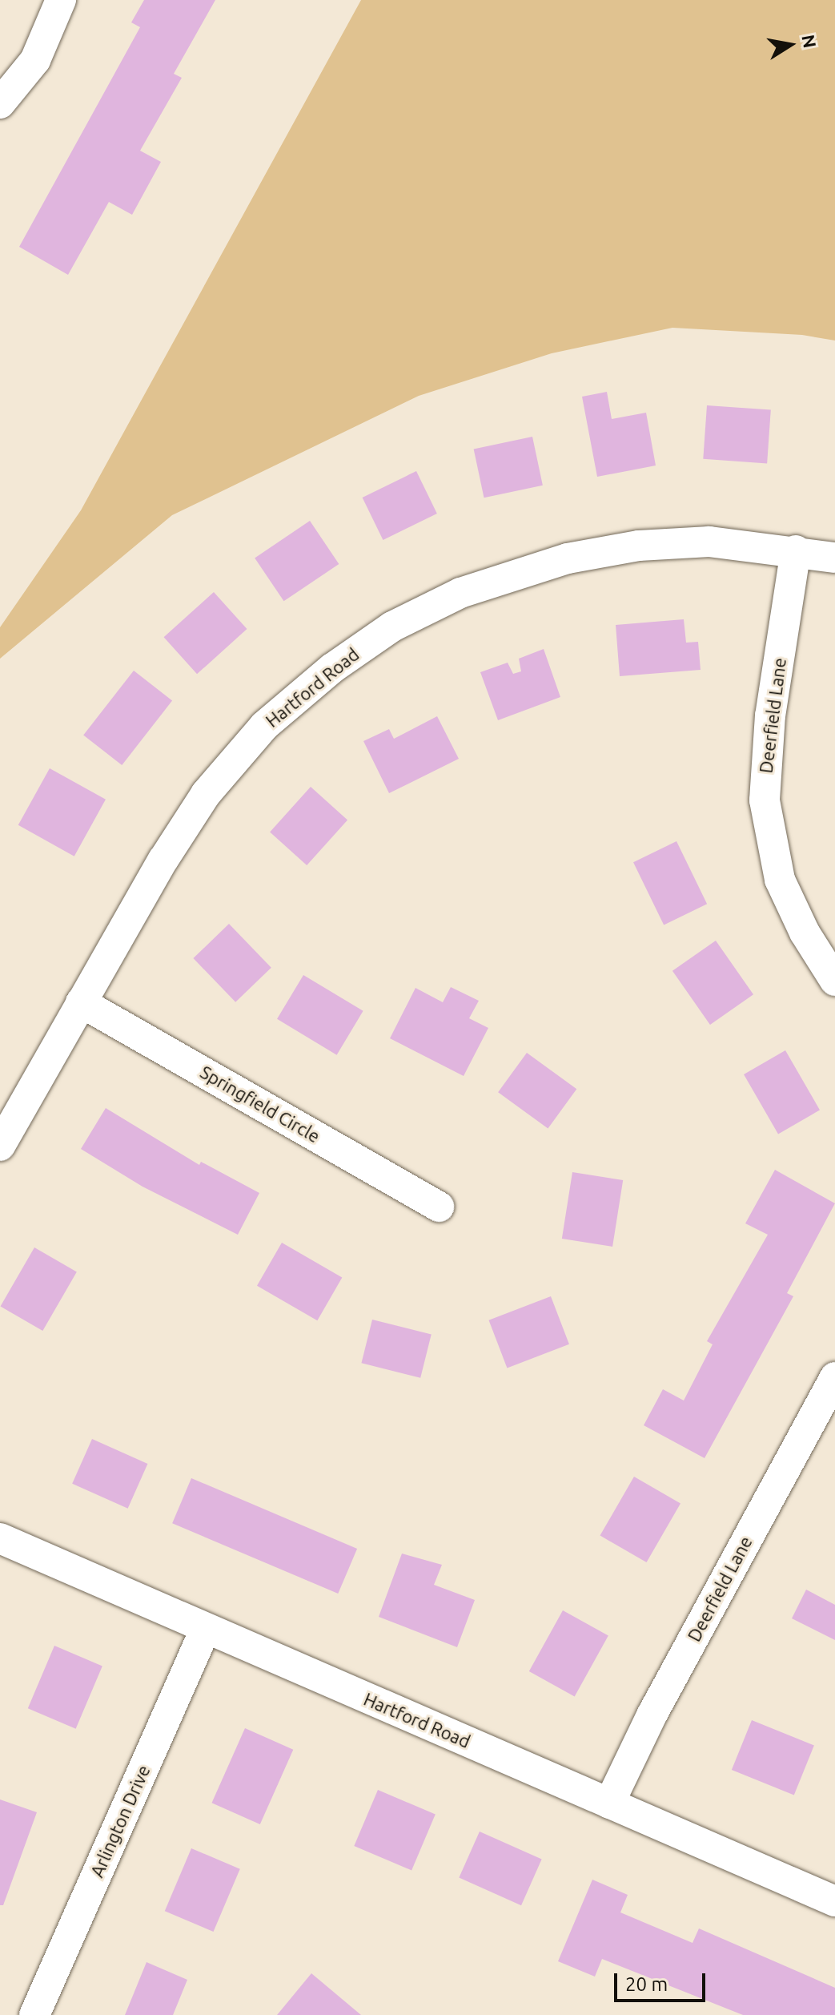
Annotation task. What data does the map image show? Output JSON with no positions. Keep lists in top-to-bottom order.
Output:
{
  "streets": {
    "street": [
      "Hartford Road",
      "Deerfield Lane",
      "Springfield Circle",
      "Arlington Drive"
    ]
  },
  "crossings": [
    ["Hartford Road", "Deerfield Lane"],
    ["Hartford Road", "Springfield Circle"],
    ["Hartford Road", "Arlington Drive"]
  ],
  "scale_bar": "20 m",
  "north": "right"
}
